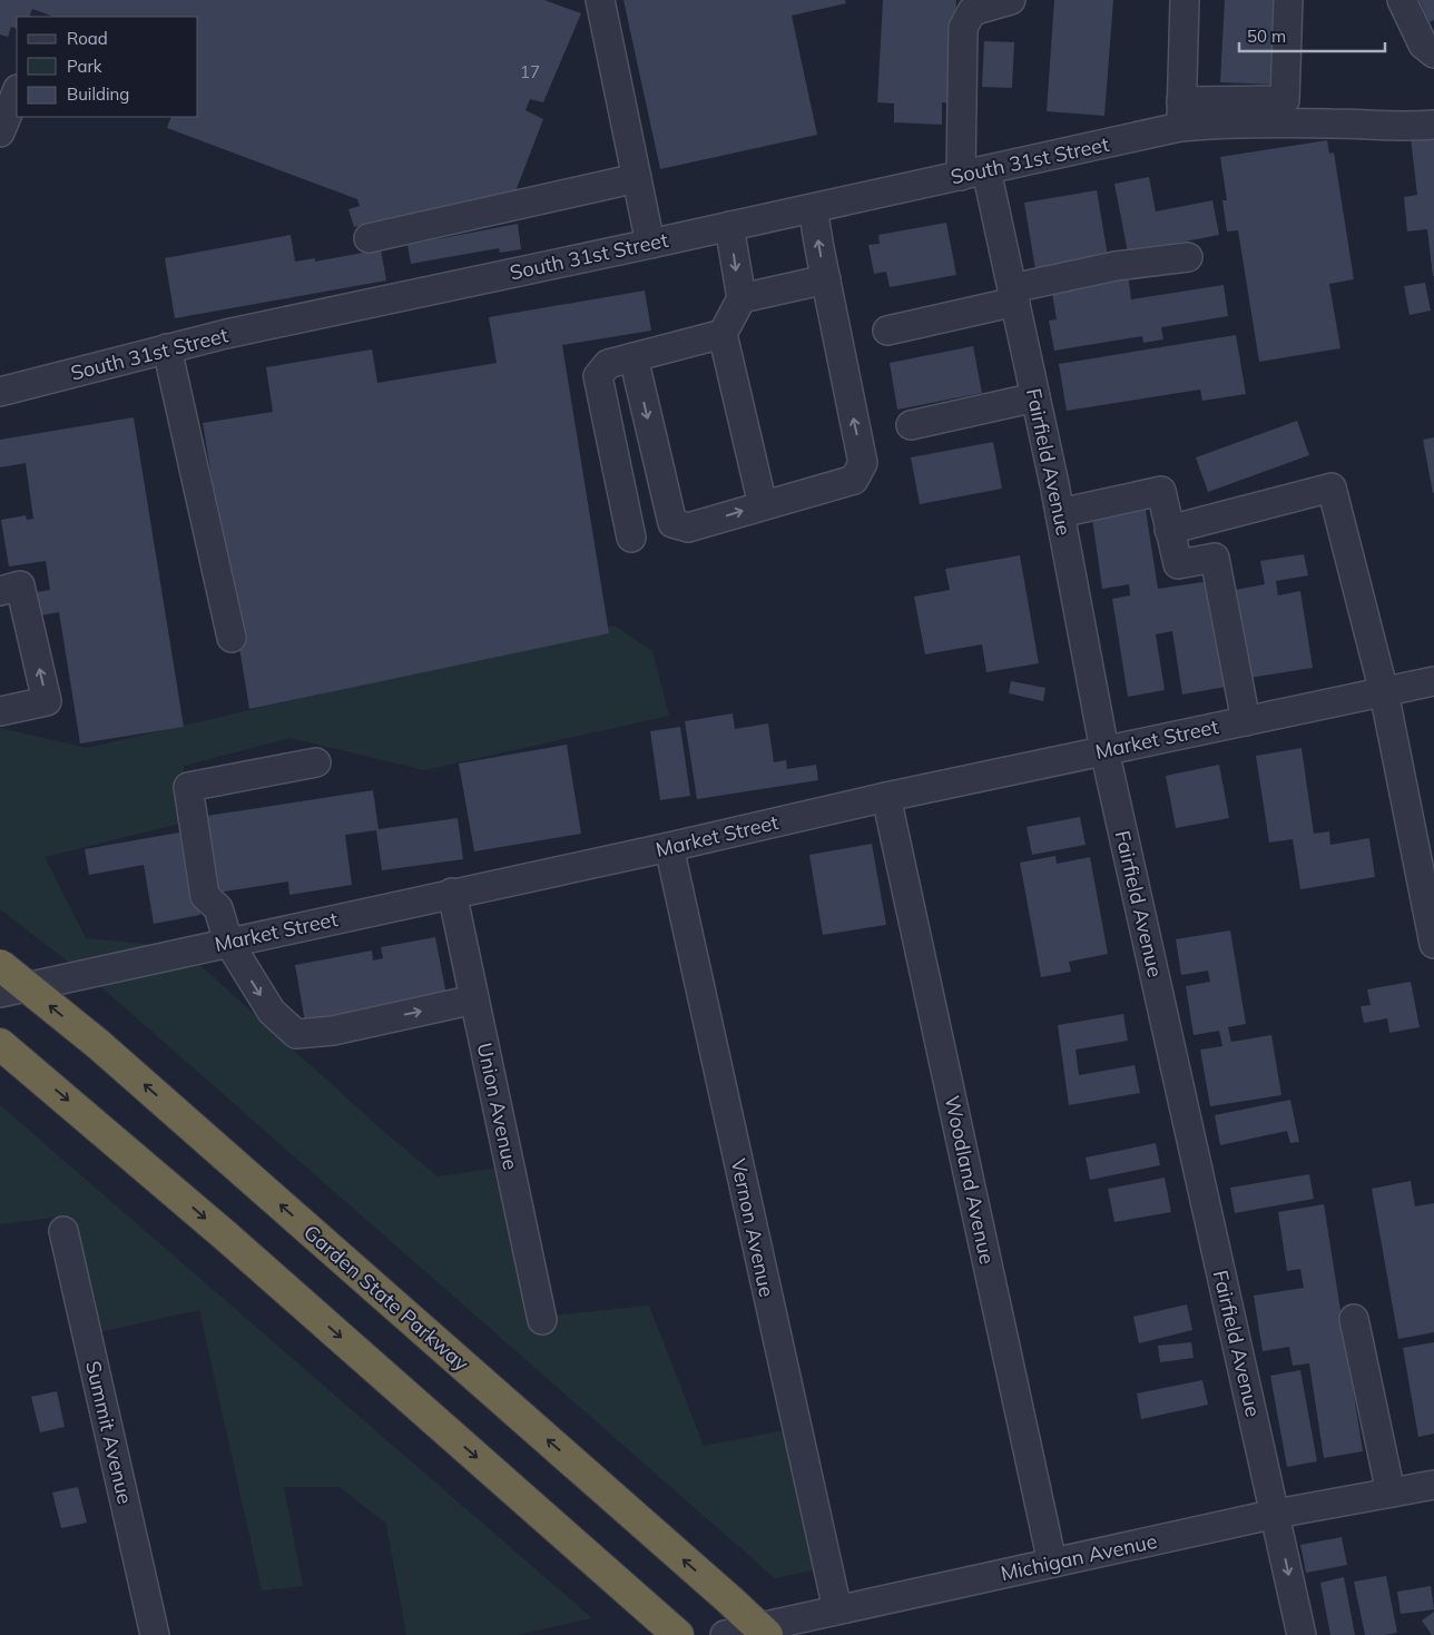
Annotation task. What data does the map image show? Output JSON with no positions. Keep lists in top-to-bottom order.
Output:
{
  "streets": {
    "highway": ["Garden State Parkway"],
    "street": [
      "South 31st Street",
      "Fairfield Avenue",
      "Market Street",
      "Union Avenue",
      "Woodland Avenue",
      "Vernon Avenue",
      "Summit Avenue",
      "Michigan Avenue"
    ]
  },
  "crossings": [
    ["South 31st Street", "Fairfield Avenue"],
    ["Fairfield Avenue", "Market Street"],
    ["Fairfield Avenue", "Michigan Avenue"],
    ["Market Street", "Union Avenue"],
    ["Market Street", "Woodland Avenue"],
    ["Market Street", "Vernon Avenue"],
    ["Woodland Avenue", "Michigan Avenue"],
    ["Vernon Avenue", "Michigan Avenue"]
  ],
  "house_numbers": ["17"],
  "legend": ["Road", "Park", "Building"],
  "scale_bar": "50 m"
}
